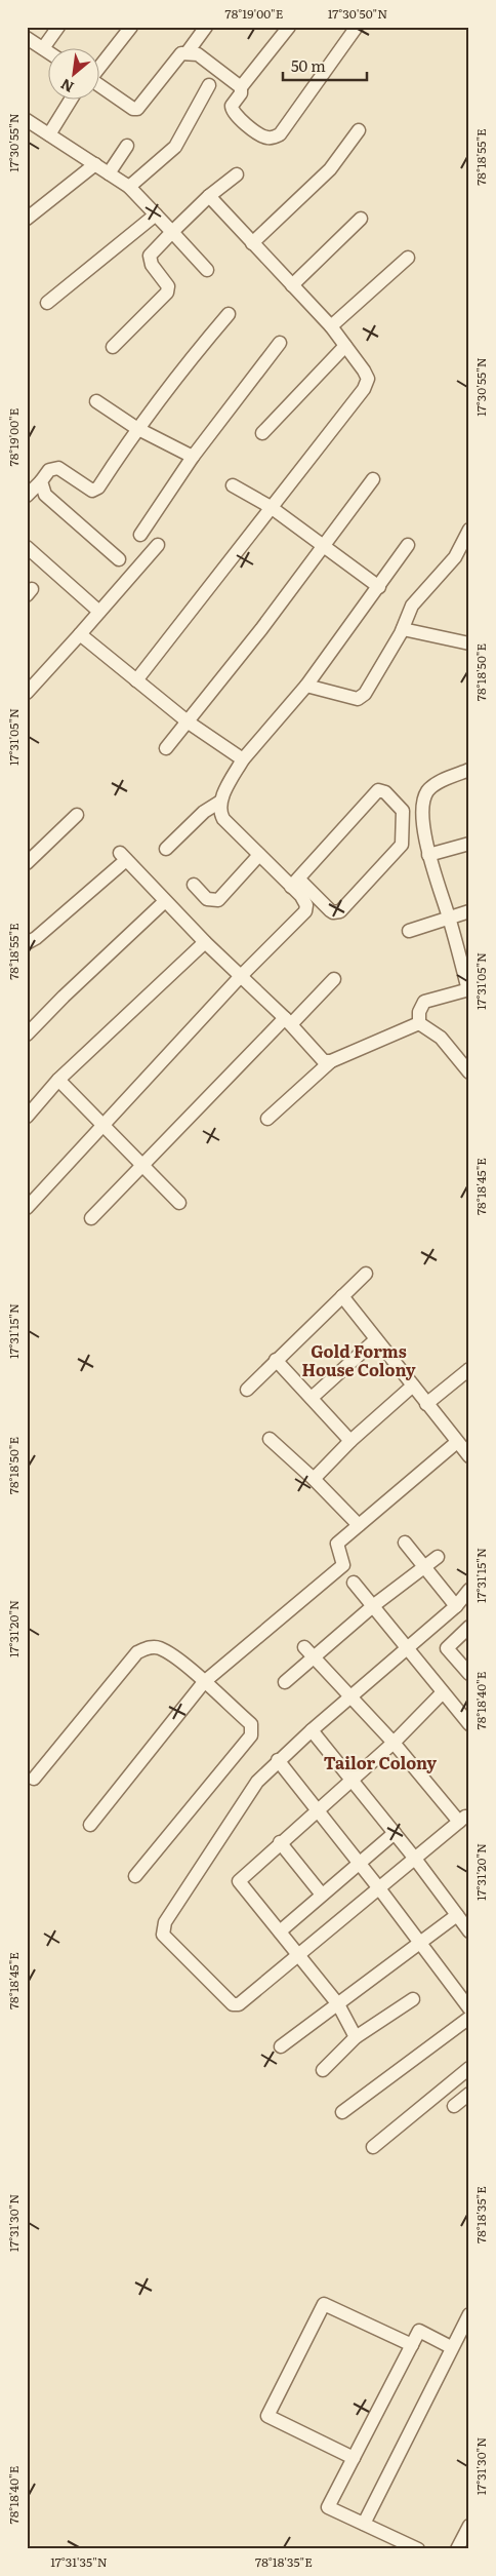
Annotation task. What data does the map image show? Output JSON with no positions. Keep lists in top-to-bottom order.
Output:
{
  "districts": ["Gold Forms House Colony", "Tailor Colony"],
  "scale_bar": "50 m",
  "north": "bottom left",
  "coordinates": [
    "78°19'00\"E",
    "17°30'50\"N",
    "17°30'55\"N",
    "78°18'55\"E",
    "78°18'50\"E",
    "17°31'05\"N",
    "78°18'45\"E",
    "17°31'15\"N",
    "17°31'20\"N",
    "78°18'40\"E",
    "78°18'35\"E",
    "17°31'30\"N",
    "17°31'35\"N"
  ]
}
